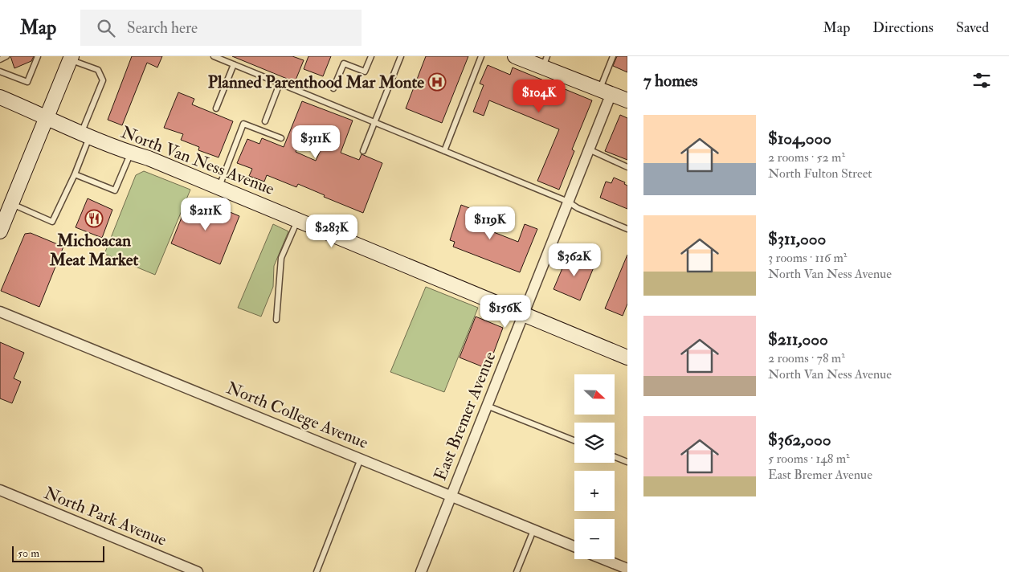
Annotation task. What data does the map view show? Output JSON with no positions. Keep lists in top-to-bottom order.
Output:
{
  "streets": {
    "main road": ["North Van Ness Avenue"],
    "street": ["North College Avenue", "East Bremer Avenue", "North Park Avenue"]
  },
  "crossings": [
    ["North Van Ness Avenue", "East Bremer Avenue"],
    ["North College Avenue", "East Bremer Avenue"]
  ],
  "places": {
    "hospital": ["Planned Parenthood Mar Monte"],
    "restaurant": ["Michoacan Meat Market"]
  },
  "scale_bar": "50 m",
  "north": "right",
  "page": {
    "header": "Map",
    "search": "Search here",
    "nav": ["Map", "Directions", "Saved"],
    "heading": "7 homes",
    "price": [
      "$104K",
      "$311K",
      "$211K",
      "$119K",
      "$283K",
      "$362K",
      "$156K"
    ],
    "list": [
      {
        "name": "$104,000",
        "note": "2 rooms · 52 m² · North Fulton Street"
      },
      {
        "name": "$311,000",
        "note": "3 rooms · 116 m² · North Van Ness Avenue"
      },
      {
        "name": "$211,000",
        "note": "2 rooms · 78 m² · North Van Ness Avenue"
      },
      {
        "name": "$362,000",
        "note": "5 rooms · 148 m² · East Bremer Avenue"
      }
    ],
    "map_buttons": ["+", "−"],
    "scale": "50 m"
  }
}
